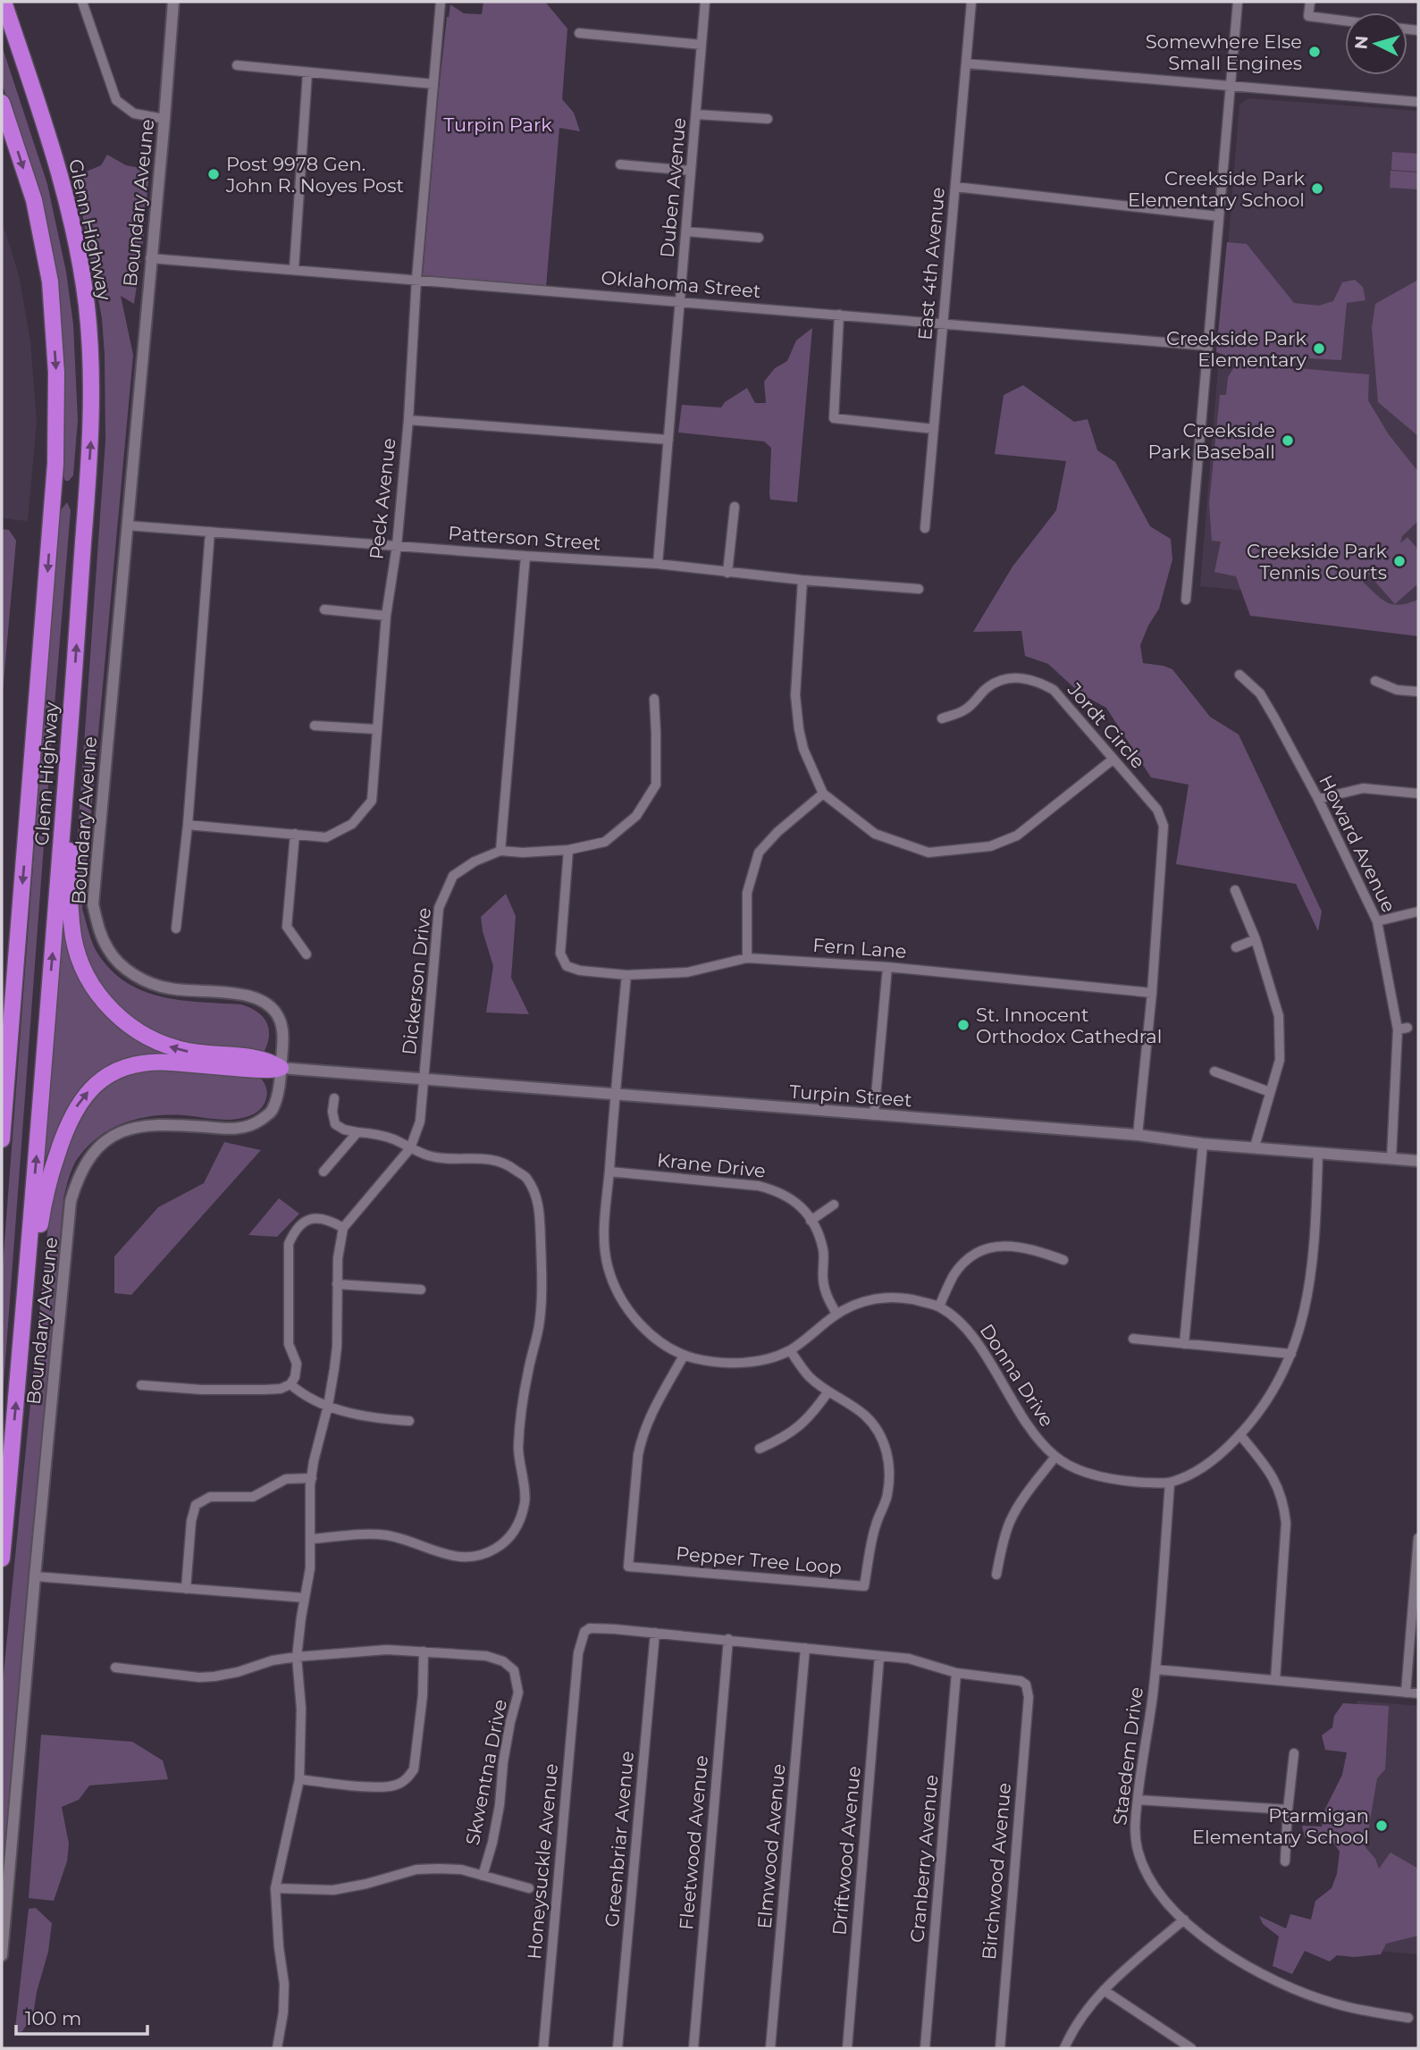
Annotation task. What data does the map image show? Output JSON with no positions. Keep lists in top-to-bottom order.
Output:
{
  "streets": {
    "highway": ["Glenn Highway"],
    "street": [
      "Duben Avenue",
      "Boundary Aveune",
      "East 4th Avenue",
      "Oklahoma Street",
      "Peck Avenue",
      "Patterson Street",
      "Jordt Circle",
      "Howard Avenue",
      "Fern Lane",
      "Dickerson Drive",
      "Turpin Street",
      "Krane Drive",
      "Donna Drive",
      "Pepper Tree Loop",
      "Staedem Drive",
      "Skwentna Drive",
      "Greenbriar Avenue",
      "Fleetwood Avenue",
      "Elmwood Avenue",
      "Driftwood Avenue",
      "Cranberry Avenue",
      "Honeysuckle Avenue",
      "Birchwood Avenue"
    ]
  },
  "crossings": [
    ["Duben Avenue", "Oklahoma Street"],
    ["Duben Avenue", "Patterson Street"],
    ["Boundary Aveune", "Oklahoma Street"],
    ["Boundary Aveune", "Patterson Street"],
    ["Boundary Aveune", "Turpin Street"],
    ["East 4th Avenue", "Oklahoma Street"],
    ["Oklahoma Street", "Peck Avenue"],
    ["Peck Avenue", "Patterson Street"],
    ["Jordt Circle", "Fern Lane"],
    ["Howard Avenue", "Turpin Street"],
    ["Fern Lane", "Dickerson Drive"],
    ["Fern Lane", "Donna Drive"],
    ["Dickerson Drive", "Turpin Street"],
    ["Turpin Street", "Donna Drive"],
    ["Krane Drive", "Donna Drive"],
    ["Krane Drive", "Pepper Tree Loop"],
    ["Donna Drive", "Pepper Tree Loop"],
    ["Donna Drive", "Staedem Drive"],
    ["Greenbriar Avenue", "Honeysuckle Avenue"],
    ["Cranberry Avenue", "Birchwood Avenue"]
  ],
  "parks": ["Turpin Park"],
  "places": [
    "Somewhere Else Small Engines",
    "Post 9978 Gen. John R. Noyes Post",
    "Creekside Park Elementary School",
    "Creekside Park Elementary",
    "Creekside Park Baseball",
    "Creekside Park Tennis Courts",
    "St. Innocent Orthodox Cathedral",
    "Ptarmigan Elementary School"
  ],
  "scale_bar": "100 m",
  "north": "left"
}
